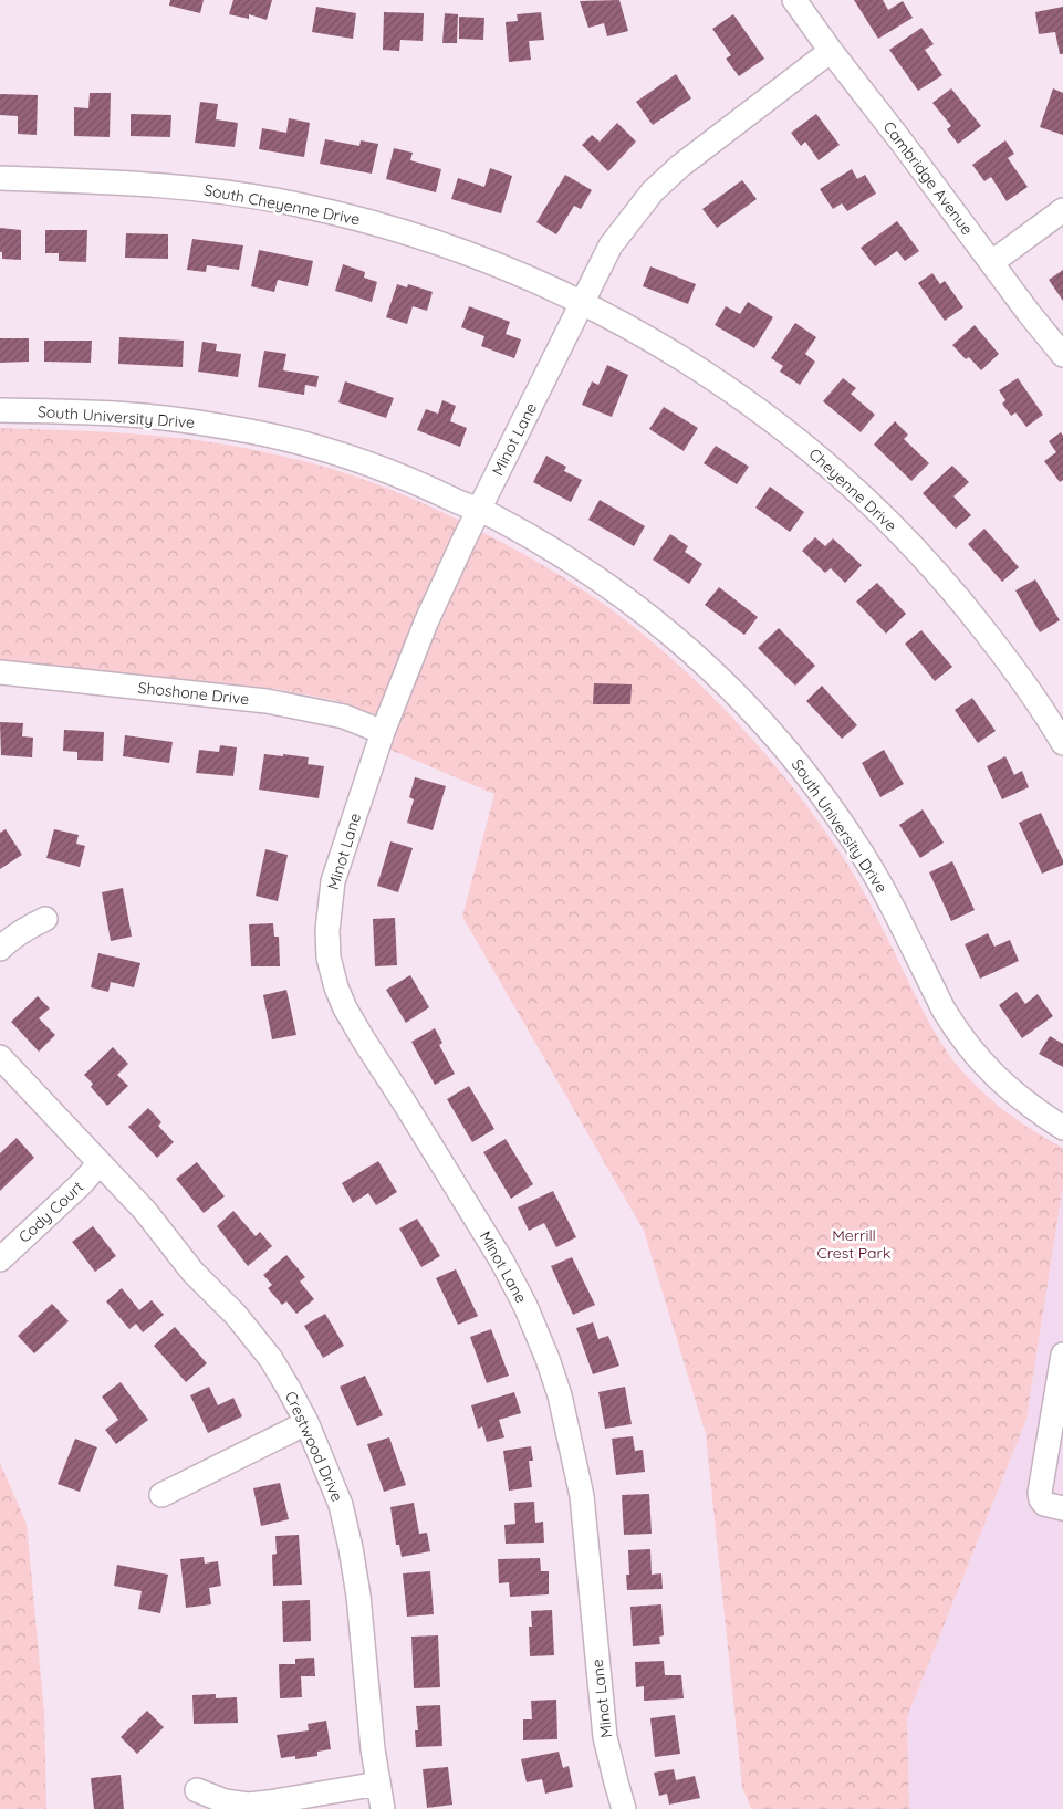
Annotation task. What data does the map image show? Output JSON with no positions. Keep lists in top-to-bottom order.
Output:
{
  "streets": {
    "street": [
      "Cambridge Avenue",
      "South Cheyenne Drive",
      "South University Drive",
      "Minot Lane",
      "Cheyenne Drive",
      "Shoshone Drive",
      "Cody Court",
      "Crestwood Drive"
    ]
  },
  "crossings": [
    ["Cambridge Avenue", "Minot Lane"],
    ["South Cheyenne Drive", "Minot Lane"],
    ["South Cheyenne Drive", "Cheyenne Drive"],
    ["South University Drive", "Minot Lane"],
    ["Minot Lane", "Cheyenne Drive"],
    ["Minot Lane", "Shoshone Drive"],
    ["Cody Court", "Crestwood Drive"]
  ],
  "parks": ["Merrill Crest Park"]
}
